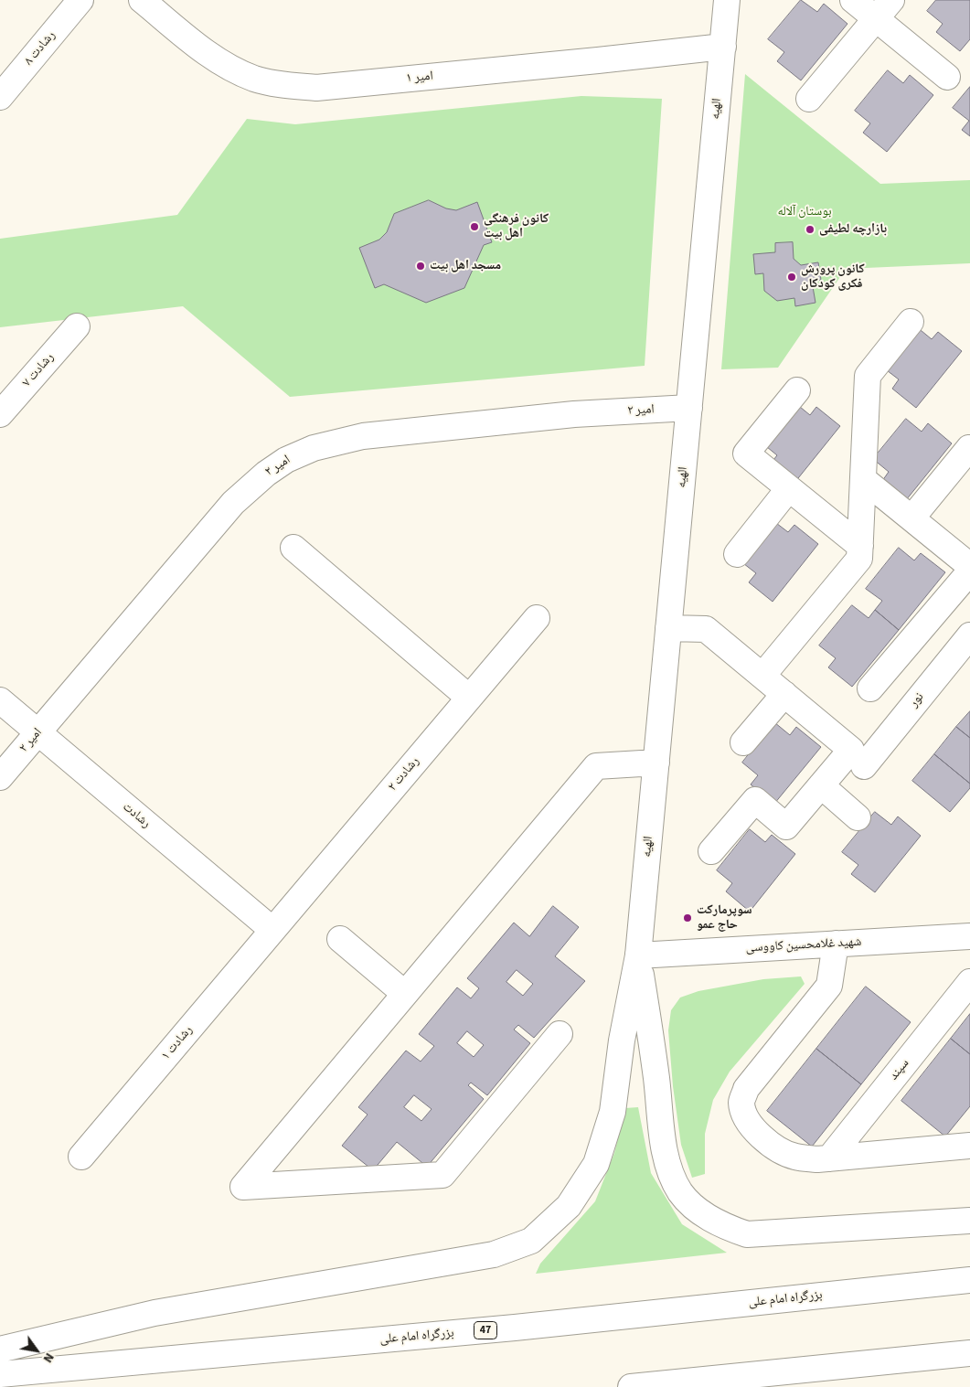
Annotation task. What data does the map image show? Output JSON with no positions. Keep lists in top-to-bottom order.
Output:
{
  "streets": {
    "main road": [
      "رشادت ۸",
      "امیر ۱",
      "الهیه",
      "رشادت ۷",
      "امیر ۲",
      "نور",
      "رشادت ۲",
      "رشادت",
      "شهید غلامحسین کاووسی",
      "رشادت ۱",
      "سپند",
      "بزرگراه امام علی",
      "47"
    ]
  },
  "crossings": [
    ["امیر ۱", "الهیه"],
    ["الهیه", "امیر ۲"],
    ["الهیه", "شهید غلامحسین کاووسی"],
    ["امیر ۲", "رشادت"],
    ["رشادت ۲", "رشادت"],
    ["رشادت ۲", "رشادت ۱"],
    ["رشادت", "رشادت ۱"]
  ],
  "parks": ["بوستان آلاله"],
  "places": [
    "کانون فرهنگی اهل بیت",
    "بازارچه لطیفی",
    "مسجد اهل بیت",
    "کانون پرورش فکری کودکان",
    "سوپرمارکت حاج عمو"
  ],
  "north": "bottom right"
}
